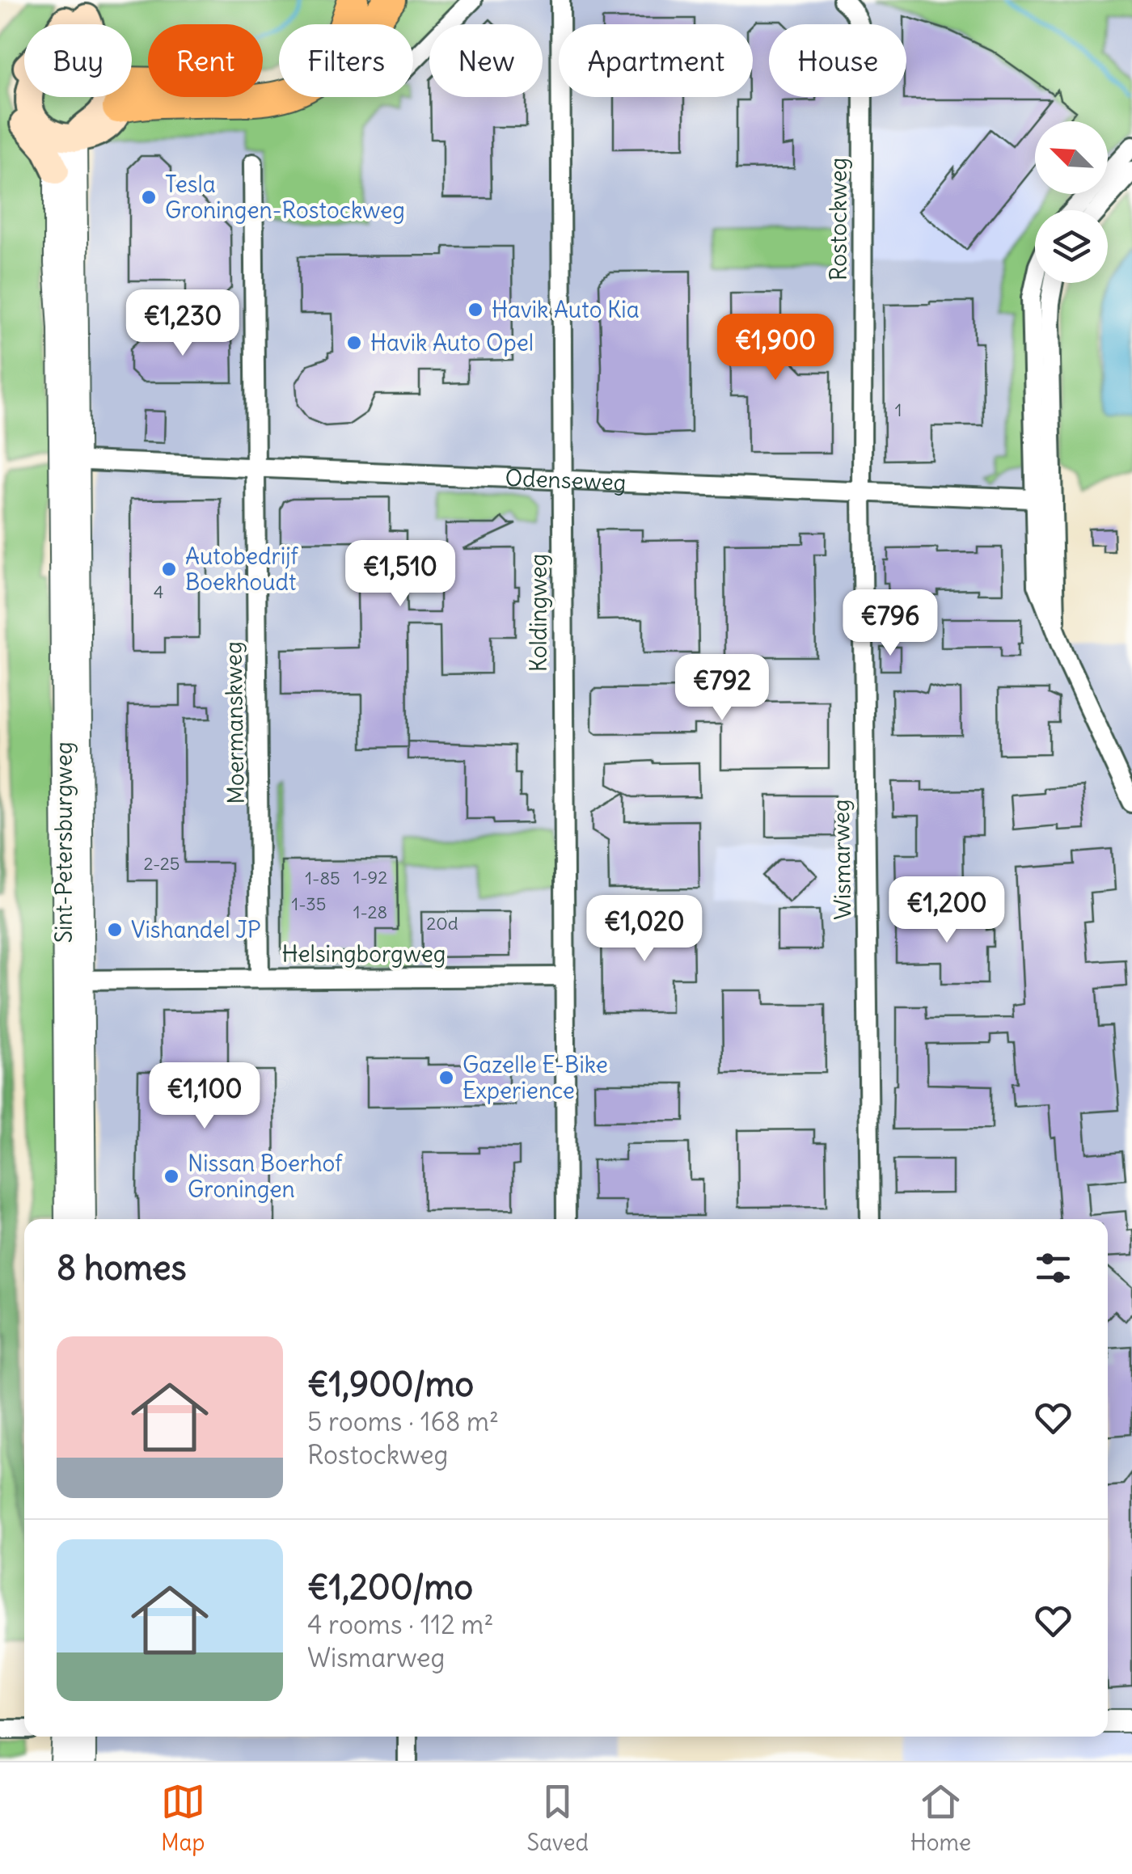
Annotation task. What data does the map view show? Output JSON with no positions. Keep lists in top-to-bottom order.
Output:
{
  "streets": {
    "street": [
      "Rostockweg",
      "Odenseweg",
      "Koldingweg",
      "Moermanskweg",
      "Sint-Petersburgweg",
      "Wismarweg",
      "Helsingborgweg"
    ]
  },
  "crossings": [
    ["Rostockweg", "Odenseweg"],
    ["Rostockweg", "Wismarweg"],
    ["Odenseweg", "Koldingweg"],
    ["Odenseweg", "Moermanskweg"],
    ["Odenseweg", "Sint-Petersburgweg"],
    ["Odenseweg", "Wismarweg"],
    ["Koldingweg", "Helsingborgweg"],
    ["Moermanskweg", "Helsingborgweg"],
    ["Sint-Petersburgweg", "Helsingborgweg"]
  ],
  "places": [
    "Tesla Groningen-Rostockweg",
    "Havik Auto Kia",
    "Havik Auto Opel",
    "Autobedrijf Boekhoudt",
    "Vishandel JP",
    "Gazelle E-Bike Experience",
    "Nissan Boerhof Groningen"
  ],
  "house_numbers": [
    "1",
    "4",
    "2-25",
    "1-92",
    "1-85",
    "1-35",
    "1-28",
    "20d"
  ],
  "north": "top left",
  "page": {
    "chip": [
      "Buy",
      "Rent",
      "Filters",
      "New",
      "Apartment",
      "House"
    ],
    "price": [
      "€1,230",
      "€1,900",
      "€1,510",
      "€796",
      "€792",
      "€1,200",
      "€1,020",
      "€1,100"
    ],
    "heading": "8 homes",
    "list": [
      {
        "name": "€1,900/mo",
        "note": "5 rooms · 168 m² · Rostockweg"
      },
      {
        "name": "€1,200/mo",
        "note": "4 rooms · 112 m² · Wismarweg"
      }
    ],
    "tabs": ["Map", "Saved", "Home"]
  }
}
